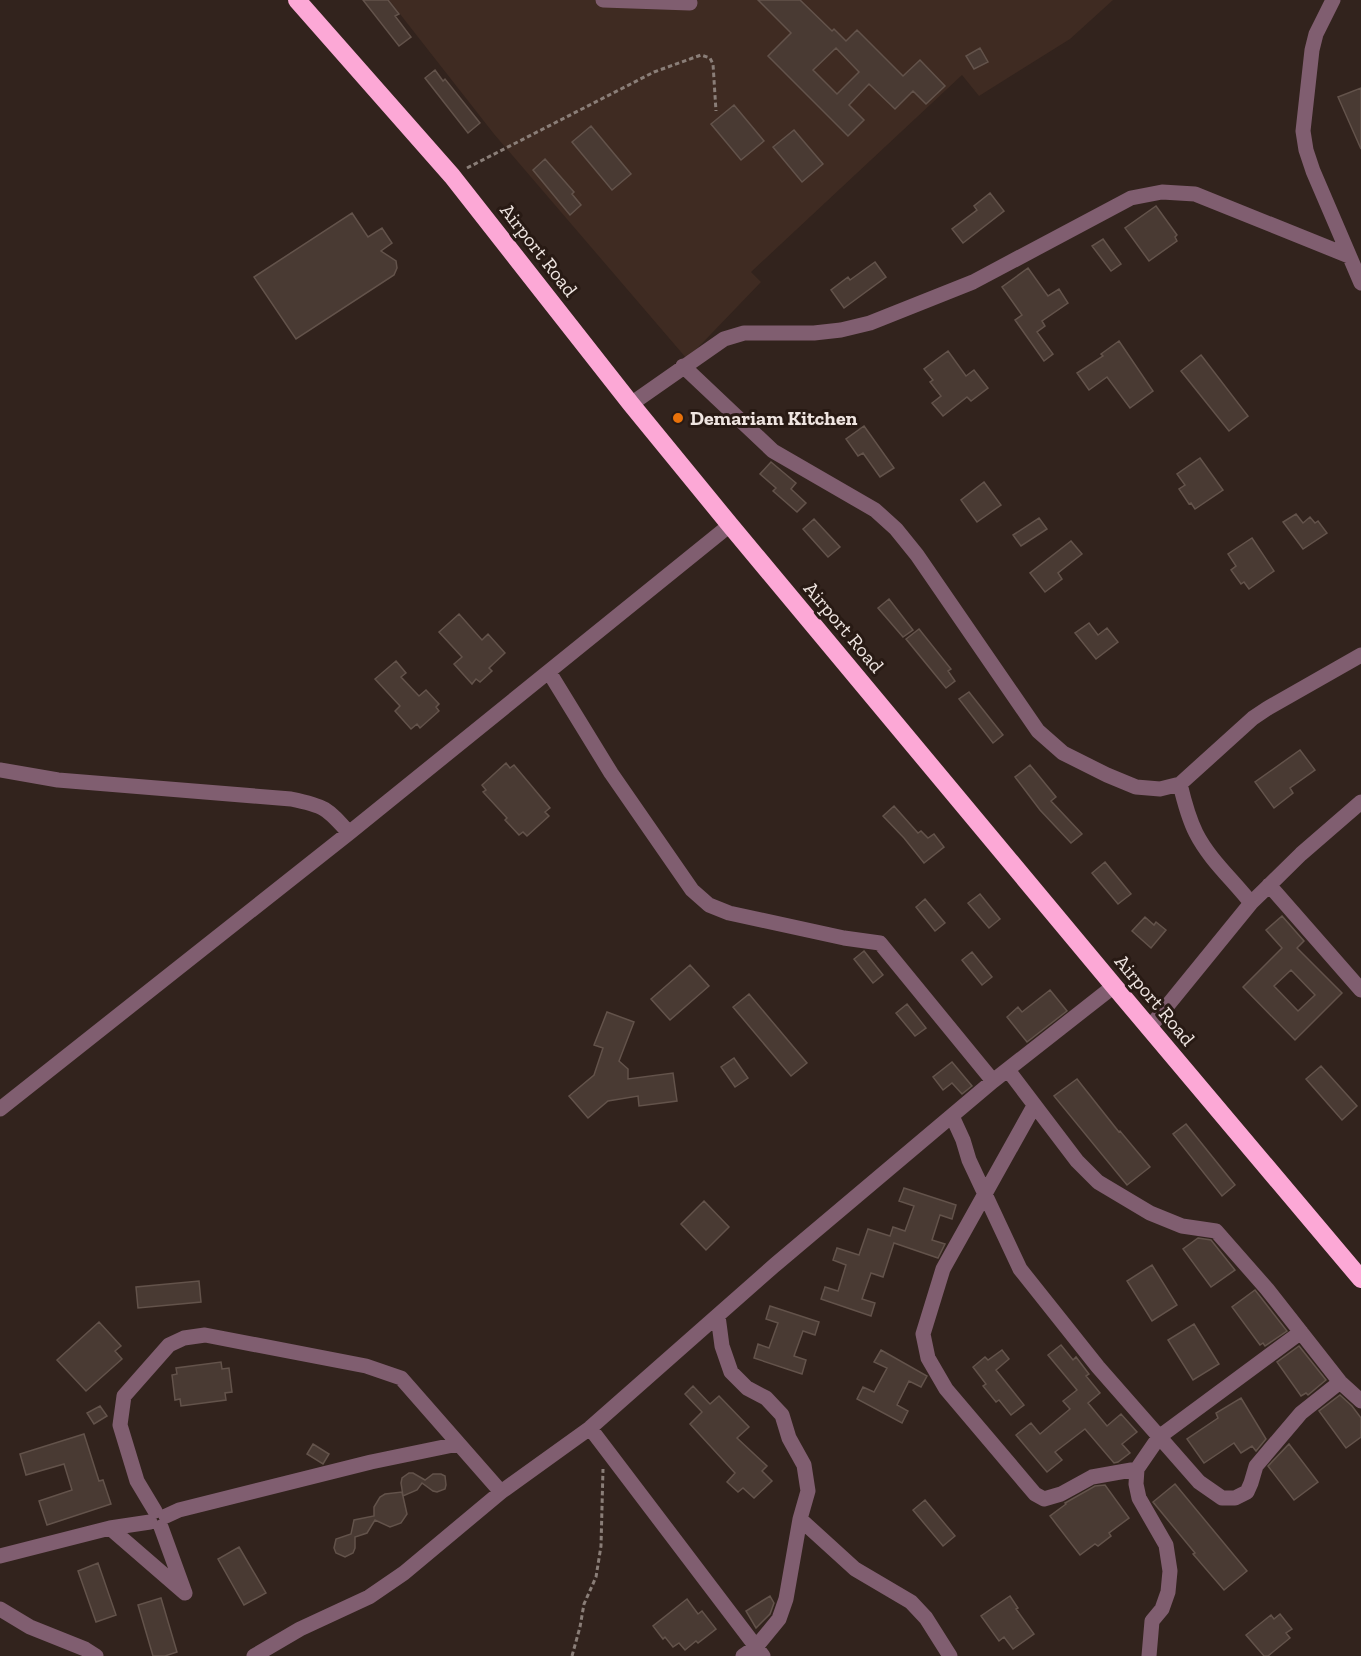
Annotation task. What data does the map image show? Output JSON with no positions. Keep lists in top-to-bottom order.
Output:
{
  "streets": {
    "highway": ["Airport Road"]
  },
  "places": ["Demariam Kitchen"]
}
